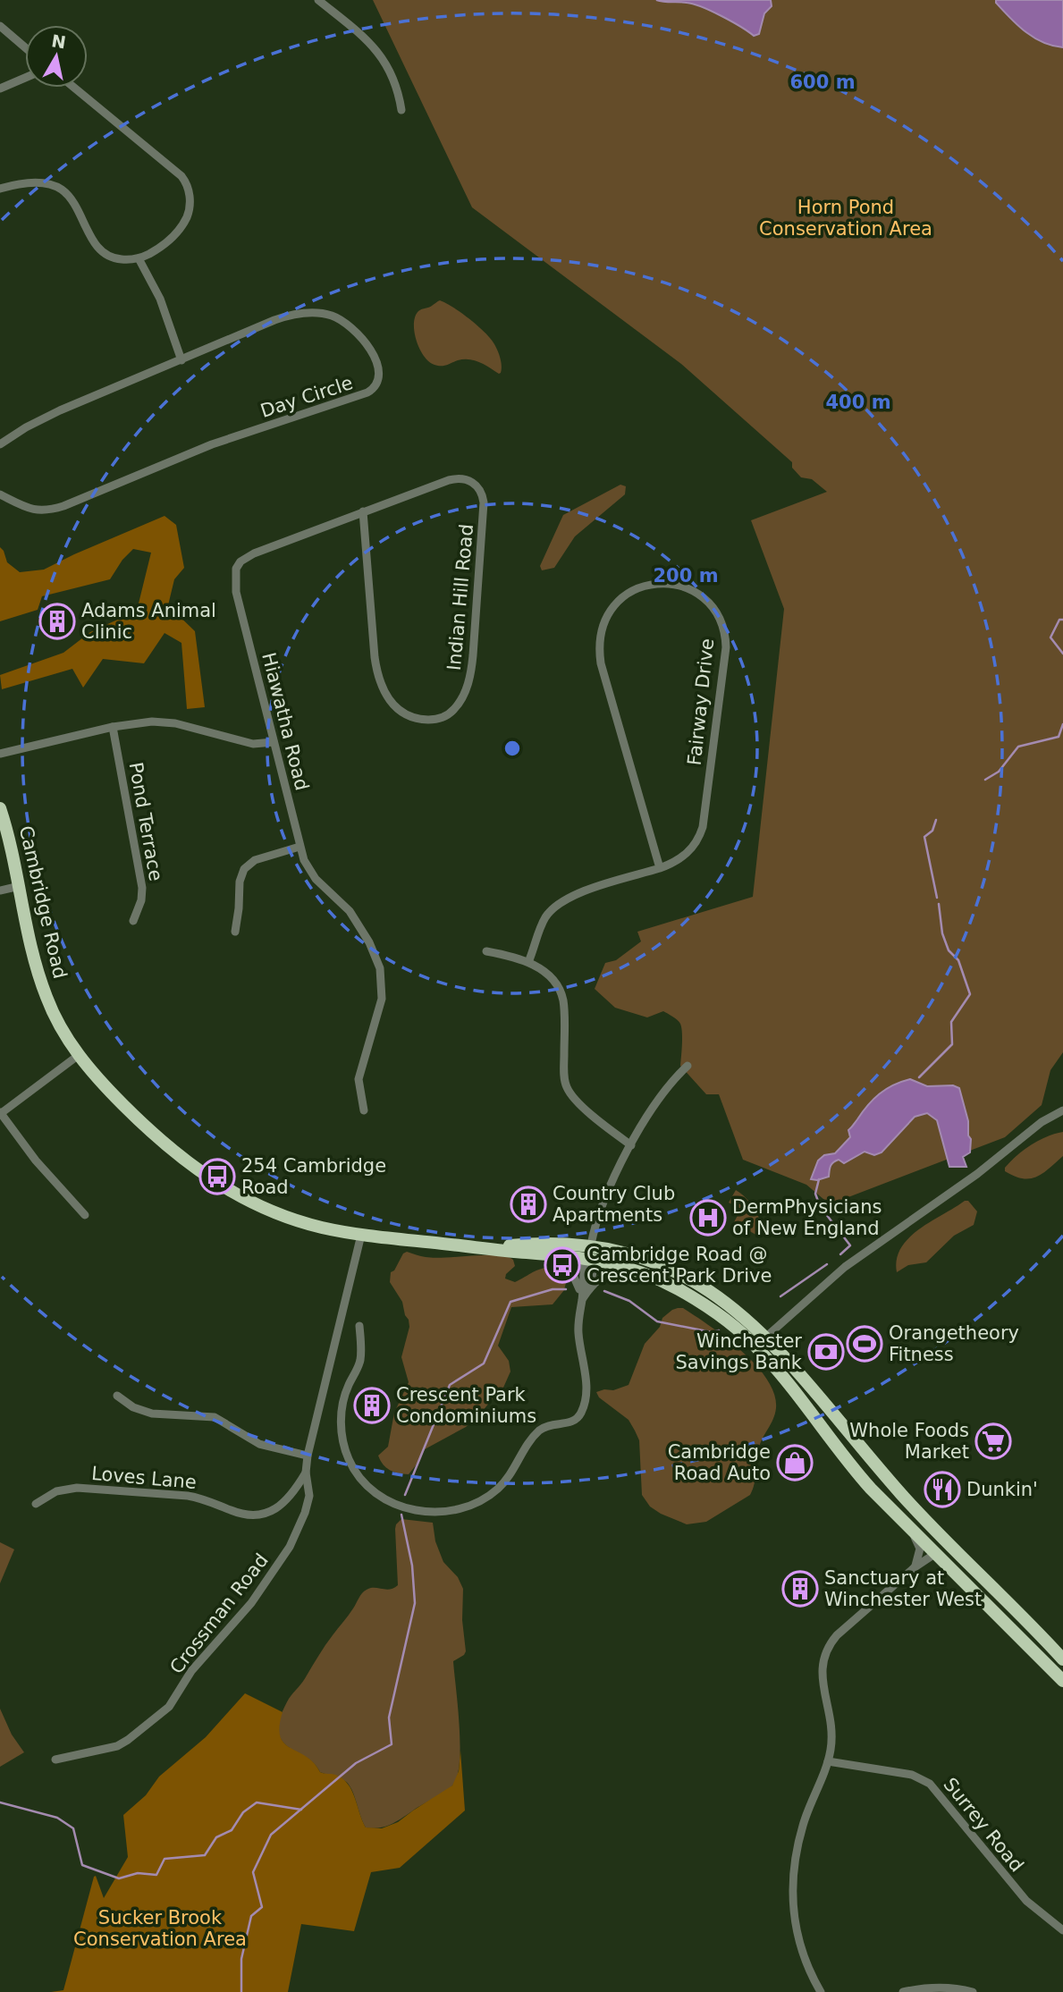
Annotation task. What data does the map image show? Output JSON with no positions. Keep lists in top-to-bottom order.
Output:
{
  "streets": {
    "highway": ["Cambridge Road"],
    "street": [
      "Day Circle",
      "Indian Hill Road",
      "Fairway Drive",
      "Hiawatha Road",
      "Pond Terrace",
      "Loves Lane",
      "Crossman Road",
      "Surrey Road"
    ]
  },
  "crossings": [
    ["Indian Hill Road", "Hiawatha Road"],
    ["Cambridge Road", "Crossman Road"],
    ["Loves Lane", "Crossman Road"]
  ],
  "parks": ["Horn Pond Conservation Area", "Sucker Brook Conservation Area"],
  "places": {
    "building": [
      "Adams Animal Clinic",
      "Country Club Apartments",
      "Crescent Park Condominiums",
      "Sanctuary at Winchester West"
    ],
    "bus stop": ["254 Cambridge Road", "Cambridge Road @ Crescent Park Drive"],
    "hospital": ["DermPhysicians of New England"],
    "sports": ["Orangetheory Fitness"],
    "bank": ["Winchester Savings Bank"],
    "supermarket": ["Whole Foods Market"],
    "shop": ["Cambridge Road Auto"],
    "restaurant": ["Dunkin'"]
  },
  "north": "top",
  "rings": ["600 m", "400 m", "200 m"]
}
